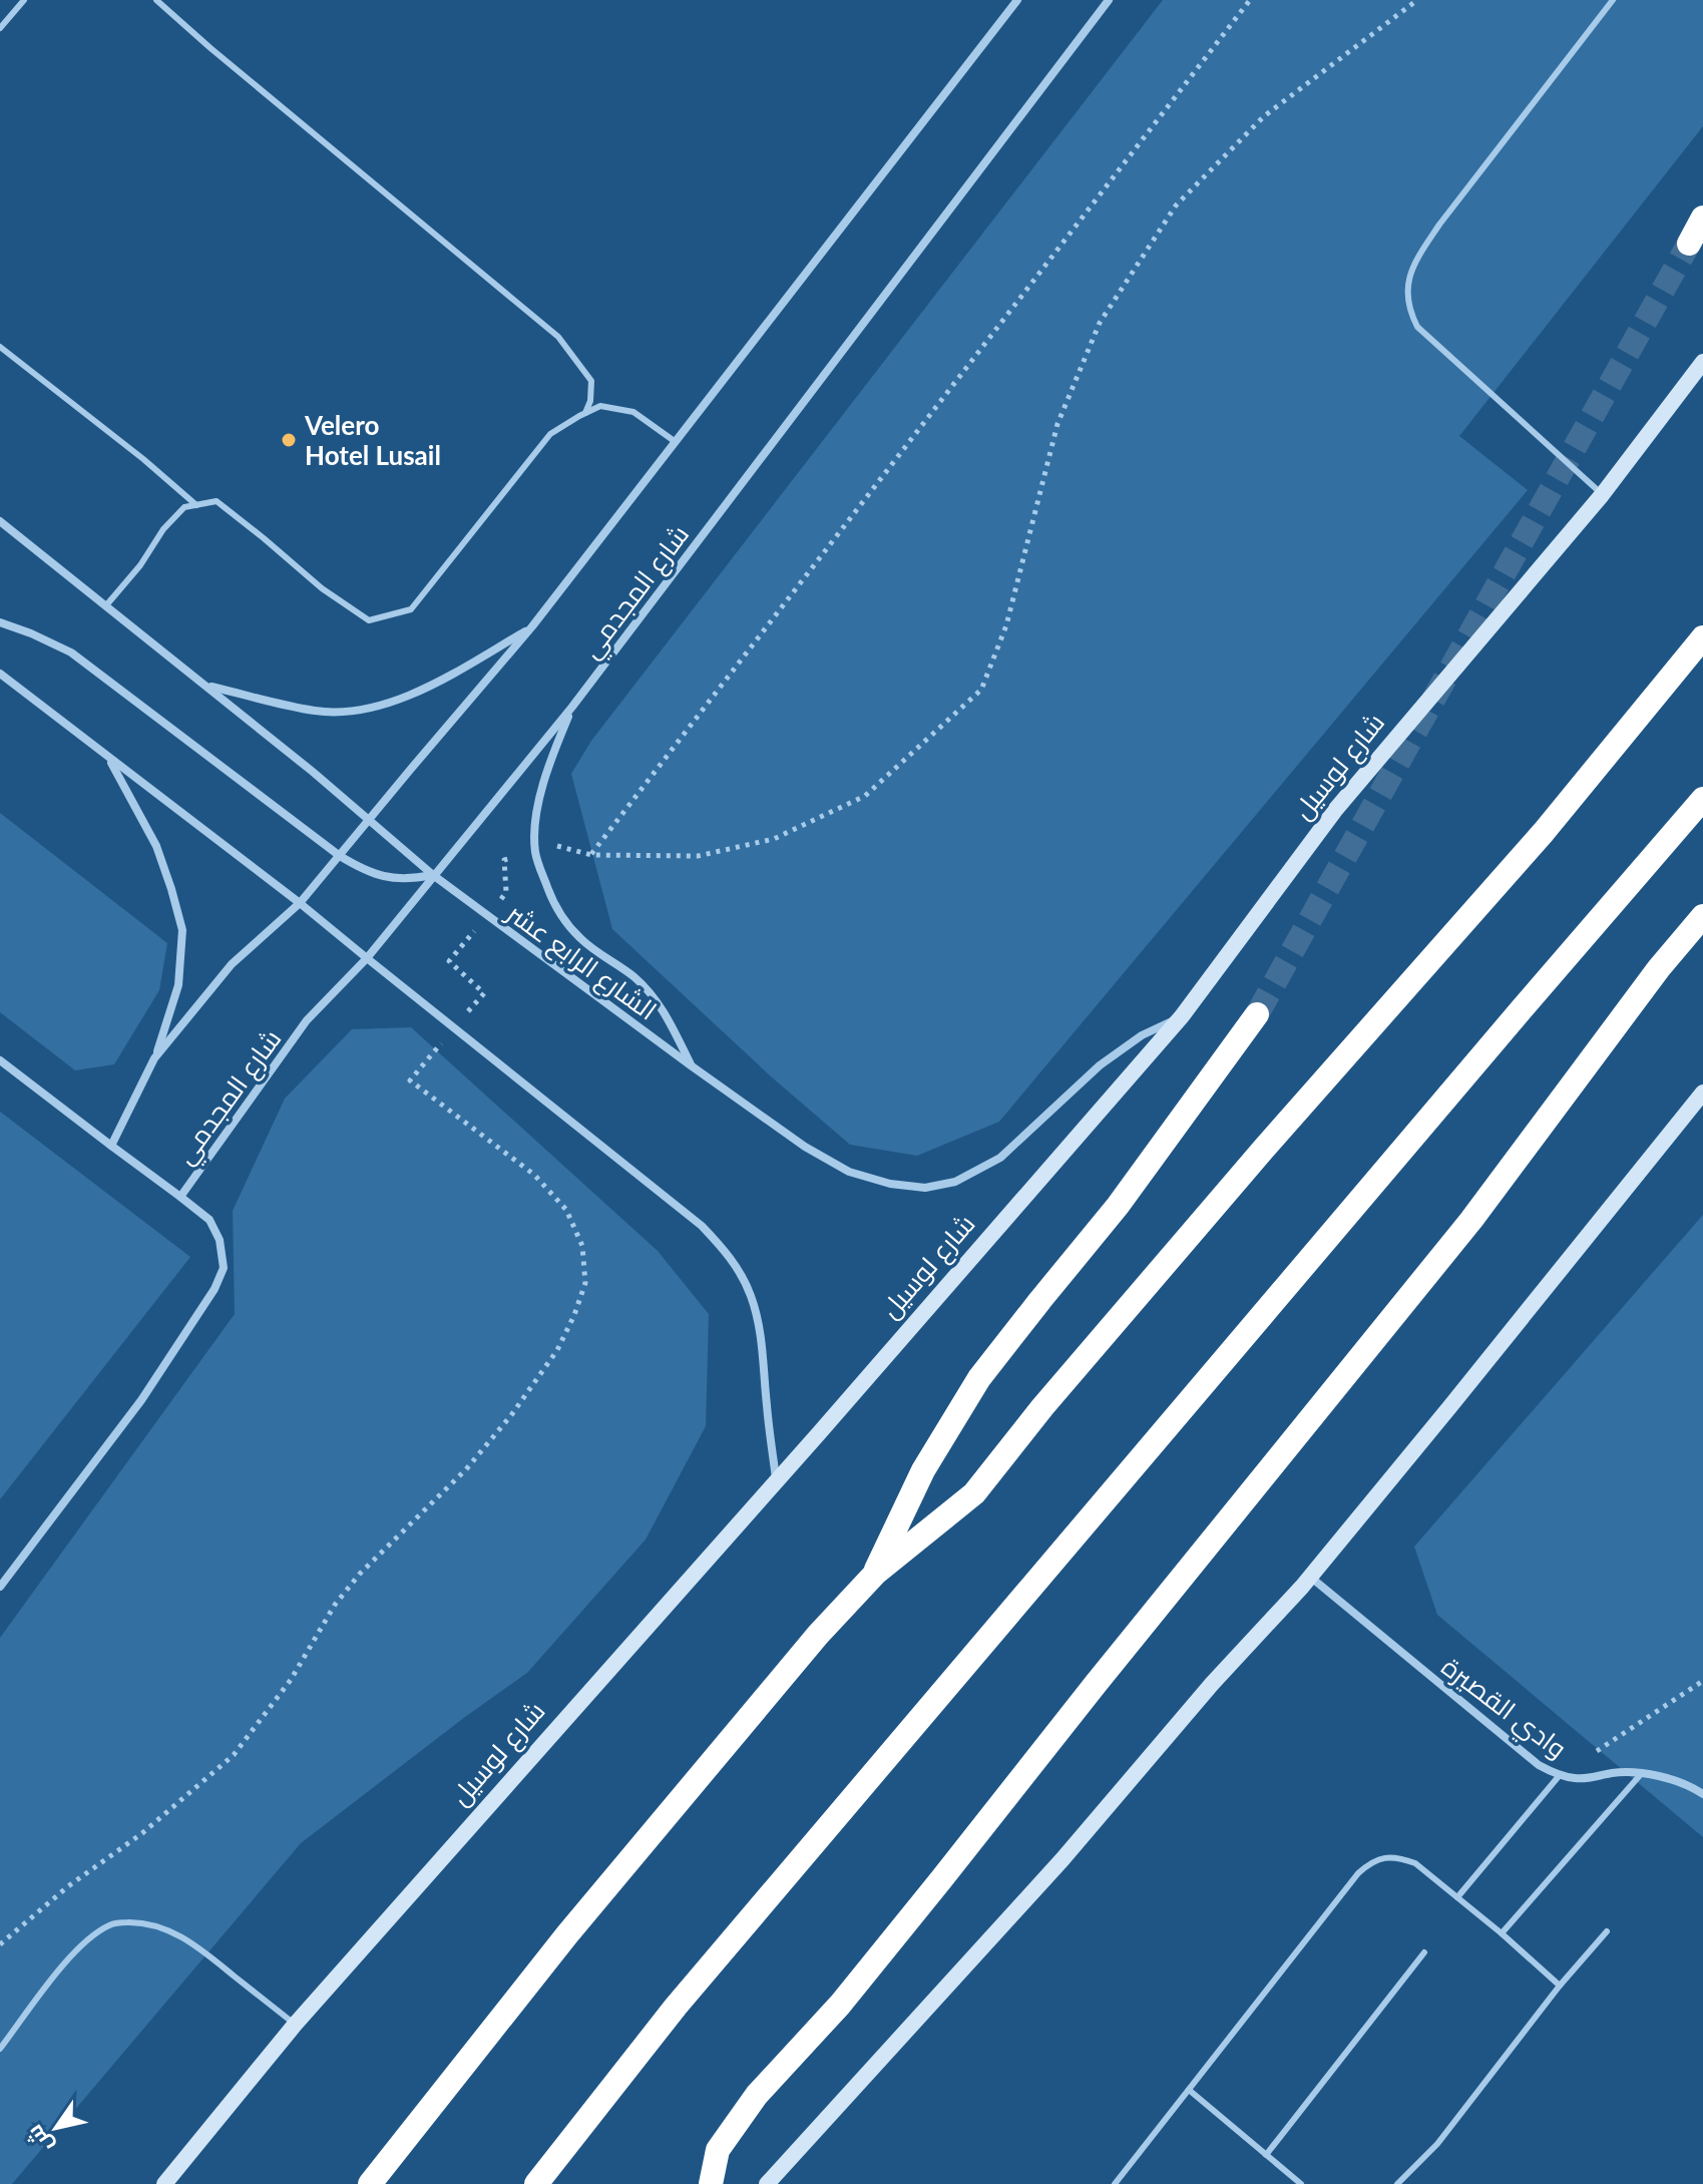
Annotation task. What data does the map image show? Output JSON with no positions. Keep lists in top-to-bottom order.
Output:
{
  "streets": {
    "street": [
      "شارع المجدمي",
      "شارع لوسيل",
      "الشارع الرابع عشر",
      "وادي القصيرة"
    ]
  },
  "crossings": [
    ["شارع المجدمي", "الشارع الرابع عشر"],
    ["شارع لوسيل", "الشارع الرابع عشر"]
  ],
  "places": ["Velero Hotel Lusail"],
  "north": "bottom left"
}
